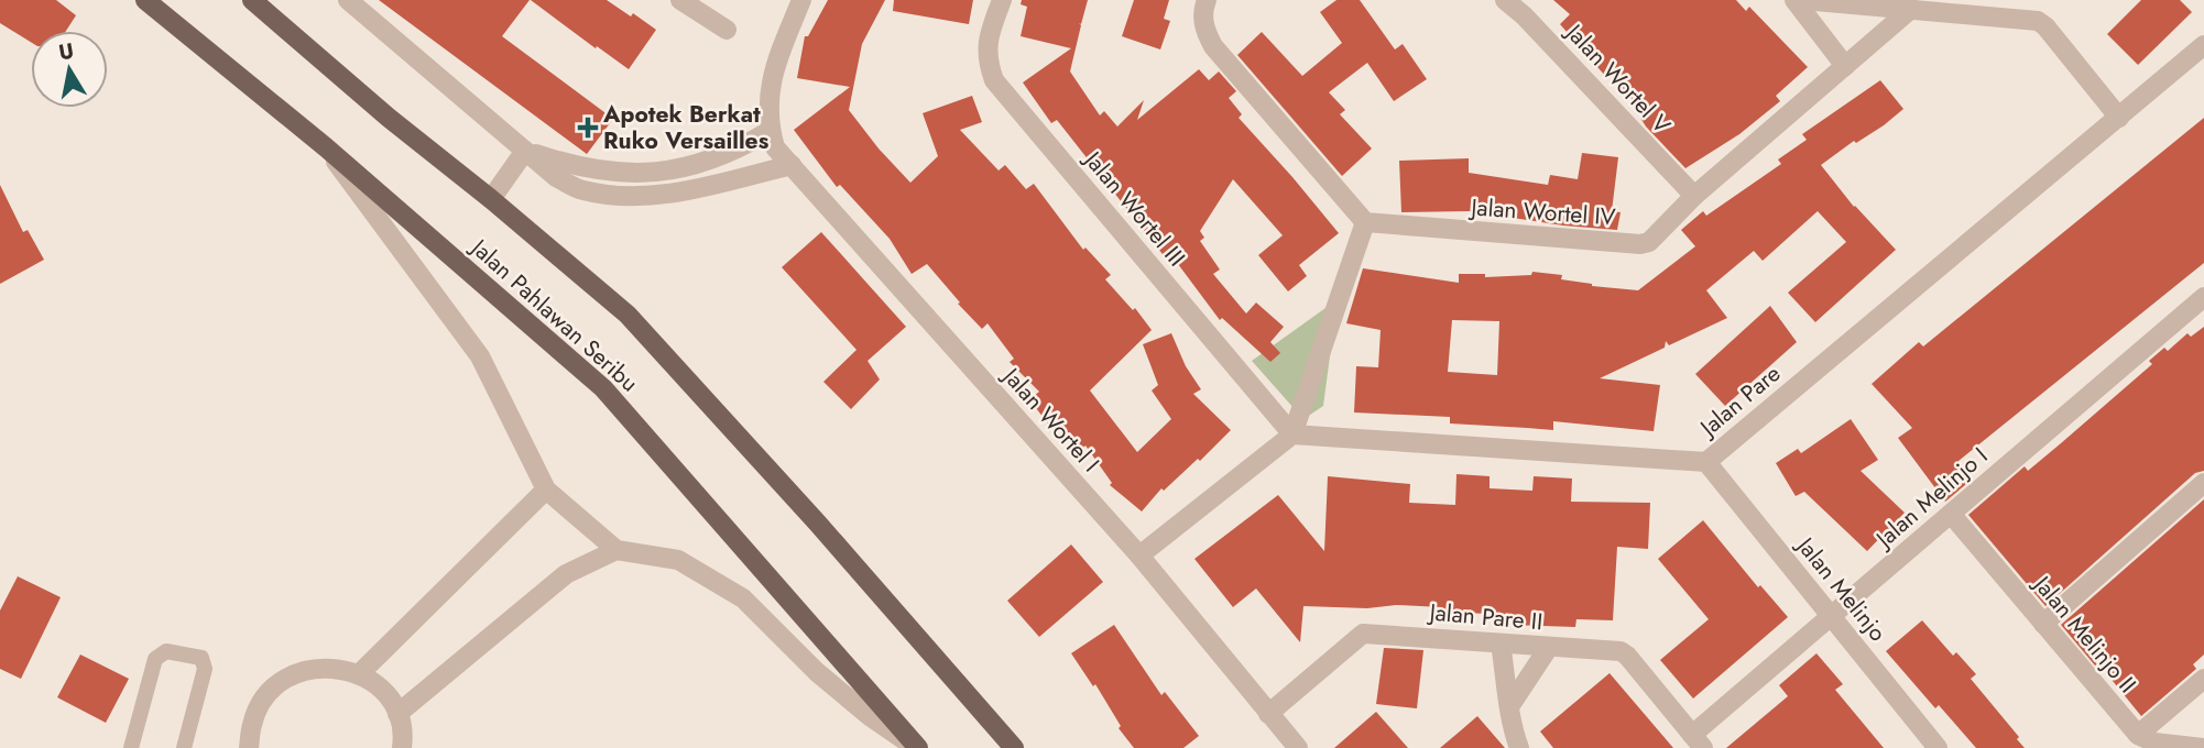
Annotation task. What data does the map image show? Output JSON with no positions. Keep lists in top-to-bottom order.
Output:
{
  "streets": {
    "main road": ["Jalan Pahlawan Seribu"],
    "street": [
      "Jalan Wortel V",
      "Jalan Wortel III",
      "Jalan Wortel IV",
      "Jalan Pare",
      "Jalan Wortel I",
      "Jalan Melinjo I",
      "Jalan Melinjo",
      "Jalan Pare II",
      "Jalan Melinjo II"
    ]
  },
  "crossings": [
    ["Jalan Wortel V", "Jalan Wortel IV"],
    ["Jalan Wortel III", "Jalan Pare"],
    ["Jalan Pare", "Jalan Melinjo"],
    ["Jalan Wortel I", "Jalan Pare II"],
    ["Jalan Melinjo I", "Jalan Melinjo"],
    ["Jalan Melinjo I", "Jalan Pare II"],
    ["Jalan Melinjo I", "Jalan Melinjo II"]
  ],
  "places": {
    "health": ["Apotek Berkat Ruko Versailles"]
  },
  "north": "top"
}
